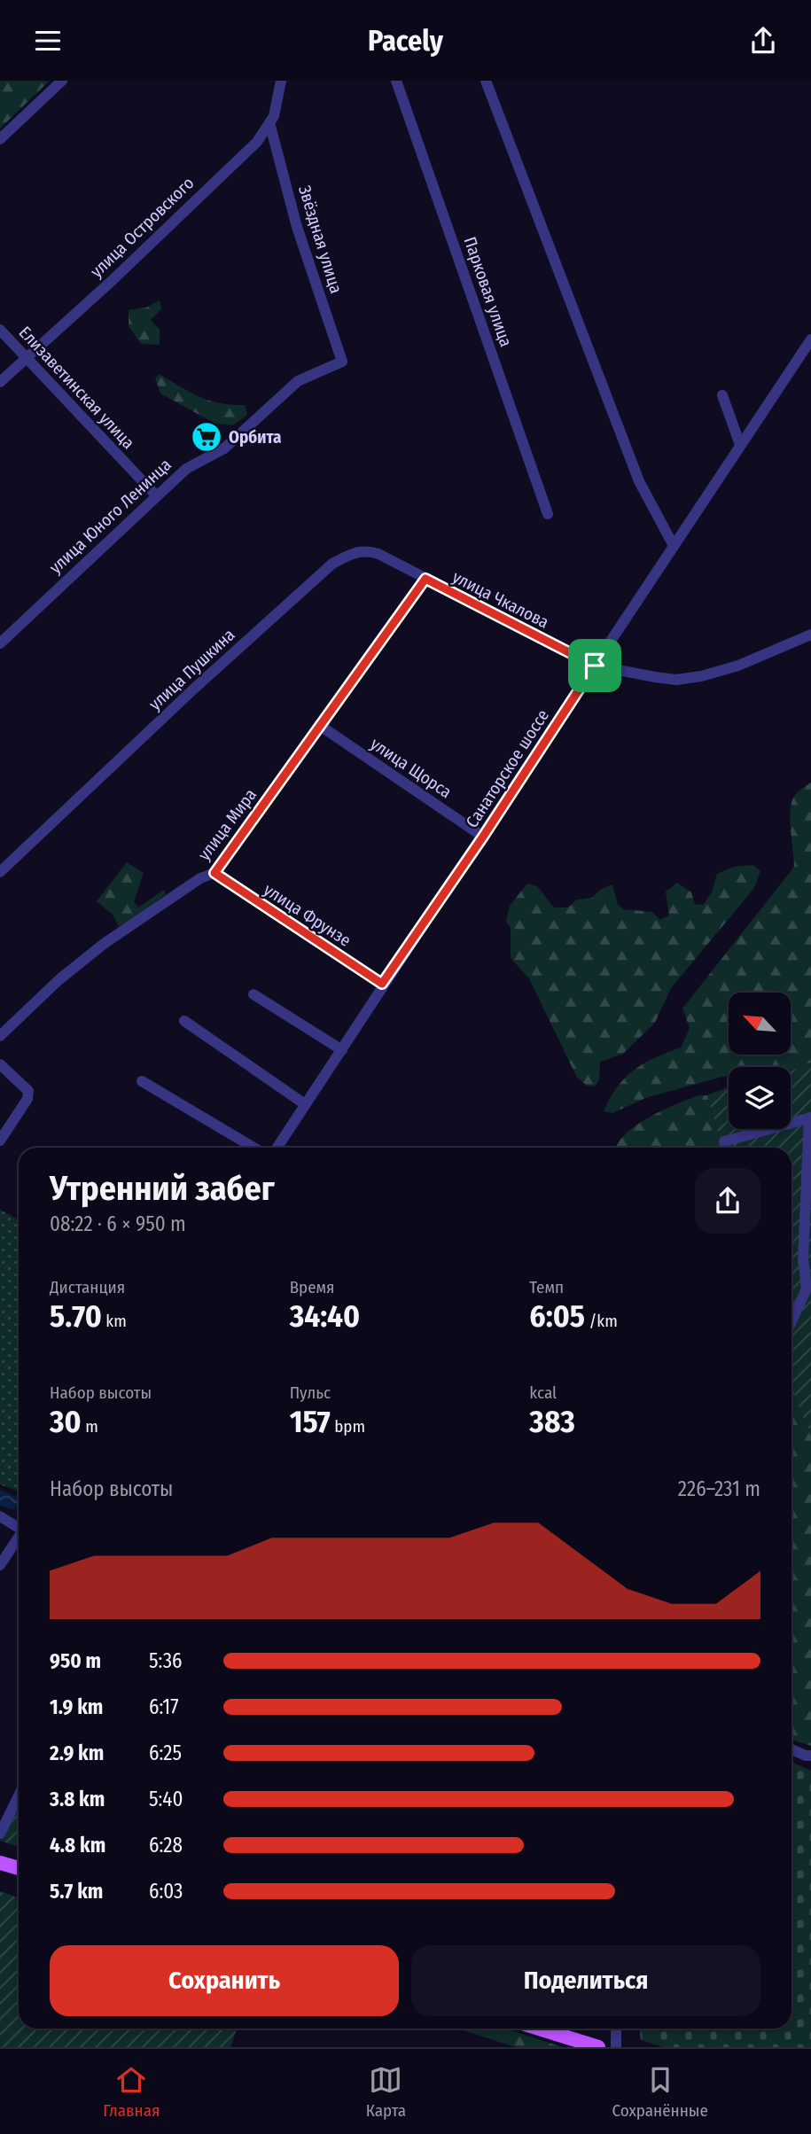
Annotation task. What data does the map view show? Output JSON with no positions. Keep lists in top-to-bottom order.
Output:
{
  "streets": {
    "street": [
      "улица Островского",
      "Звёздная улица",
      "Парковая улица",
      "Елизаветинская улица",
      "улица Юного Ленинца",
      "улица Чкалова",
      "улица Пушкина",
      "улица Щорса",
      "Санаторское шоссе",
      "улица Мира",
      "улица Фрунзе"
    ]
  },
  "crossings": [
    ["улица Островского", "Звёздная улица"],
    ["улица Островского", "Елизаветинская улица"],
    ["Звёздная улица", "улица Юного Ленинца"],
    ["Елизаветинская улица", "улица Юного Ленинца"],
    ["улица Чкалова", "улица Пушкина"],
    ["улица Чкалова", "Санаторское шоссе"],
    ["улица Чкалова", "улица Мира"],
    ["улица Пушкина", "улица Мира"],
    ["улица Щорса", "Санаторское шоссе"],
    ["улица Щорса", "улица Мира"],
    ["Санаторское шоссе", "улица Фрунзе"],
    ["улица Мира", "улица Фрунзе"]
  ],
  "places": {
    "supermarket": ["Орбита"]
  },
  "north": "top left",
  "page": {
    "header": "Pacely",
    "heading": ["Утренний забег", "08:22 · 6 × 950 m"],
    "stats": [
      ["Дистанция", "5.70 km"],
      ["Время", "34:40"],
      ["Темп", "6:05 /km"],
      ["Набор высоты", "30 m"],
      ["Пульс", "157 bpm"],
      ["kcal", "383"]
    ],
    "chart": ["Набор высоты", "226–231 m"],
    "list": [
      {
        "name": "950 m",
        "note": "5:36"
      },
      {
        "name": "1.9 km",
        "note": "6:17"
      },
      {
        "name": "2.9 km",
        "note": "6:25"
      },
      {
        "name": "3.8 km",
        "note": "5:40"
      },
      {
        "name": "4.8 km",
        "note": "6:28"
      },
      {
        "name": "5.7 km",
        "note": "6:03"
      }
    ],
    "buttons": ["Сохранить", "Поделиться"],
    "tabs": ["Главная", "Карта", "Сохранённые"]
  }
}
